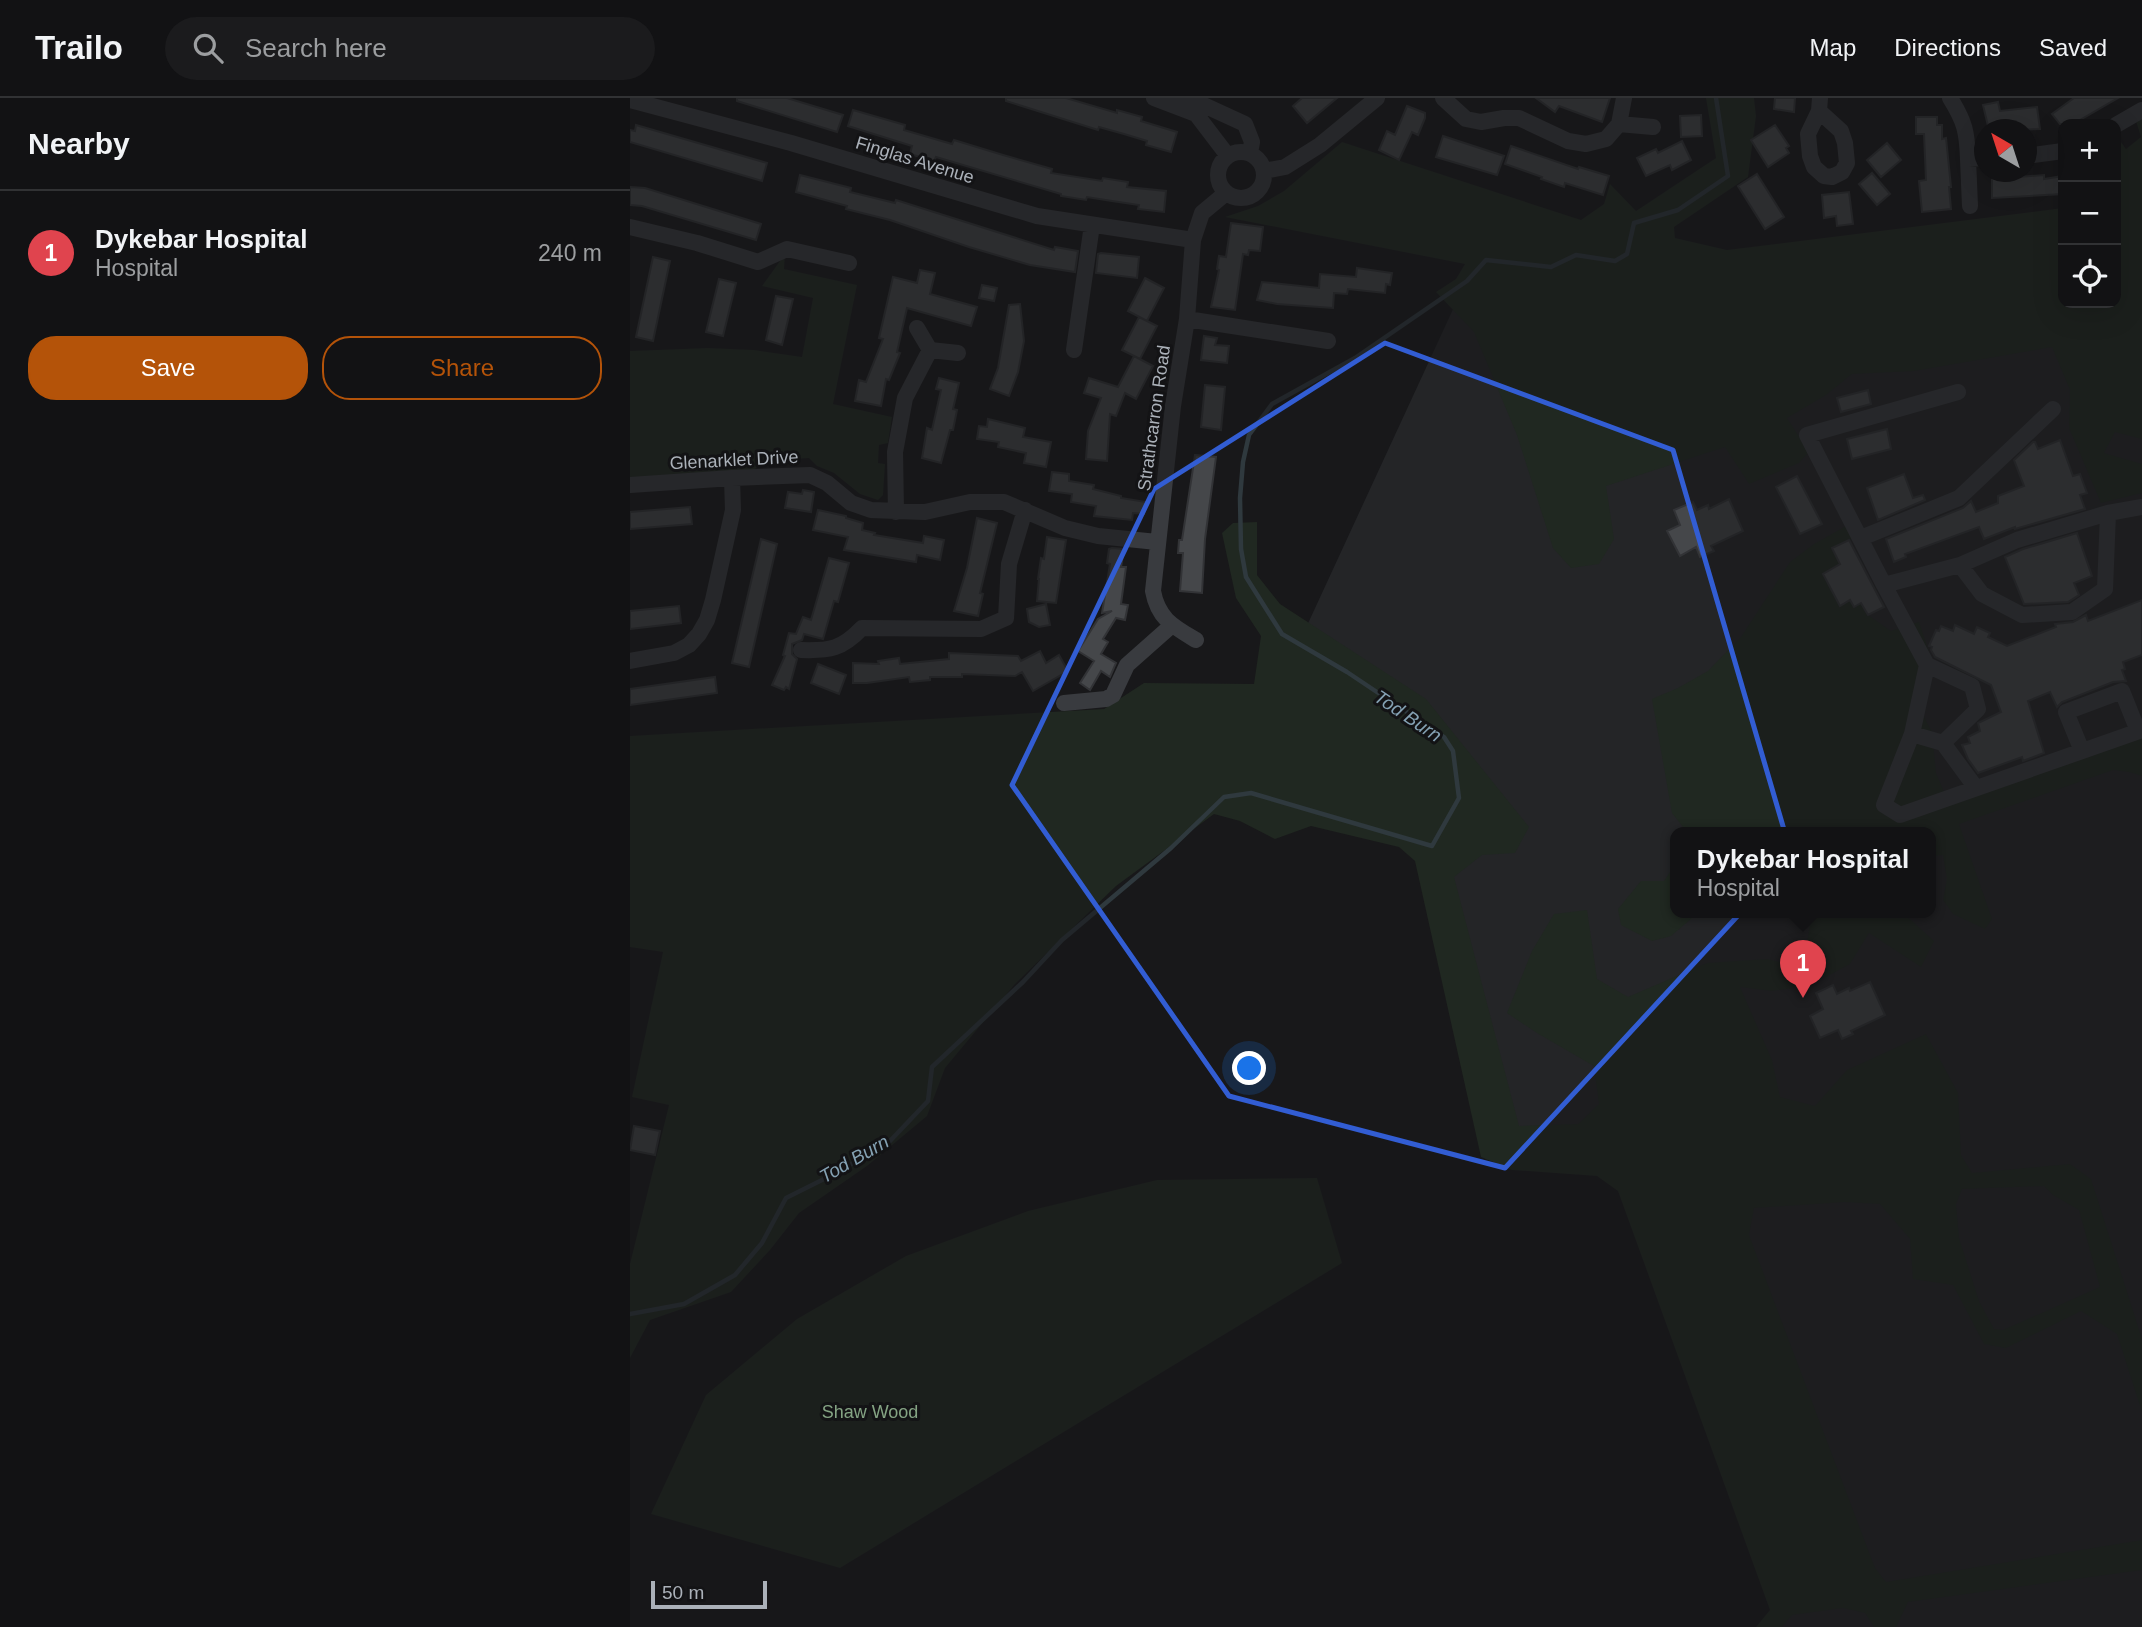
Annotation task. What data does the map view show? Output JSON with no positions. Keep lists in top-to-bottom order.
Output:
{
  "streets": {
    "street": ["Finglas Avenue", "Strathcarron Road", "Glenarklet Drive"]
  },
  "crossings": [
    ["Finglas Avenue", "Strathcarron Road"],
    ["Strathcarron Road", "Glenarklet Drive"]
  ],
  "water": ["Tod Burn"],
  "parks": ["Shaw Wood"],
  "scale_bar": "50 m",
  "north": "top left",
  "page": {
    "header": "Trailo",
    "search": "Search here",
    "nav": ["Map", "Directions", "Saved"],
    "heading": "Nearby",
    "map_buttons": ["+", "−"],
    "list": [
      {
        "mark": "1",
        "name": "Dykebar Hospital",
        "note": "Hospital",
        "value": "240 m"
      }
    ],
    "buttons": ["Save", "Share"],
    "popup": ["Dykebar Hospital", "Hospital"],
    "pins": "1",
    "scale": "50 m"
  }
}
